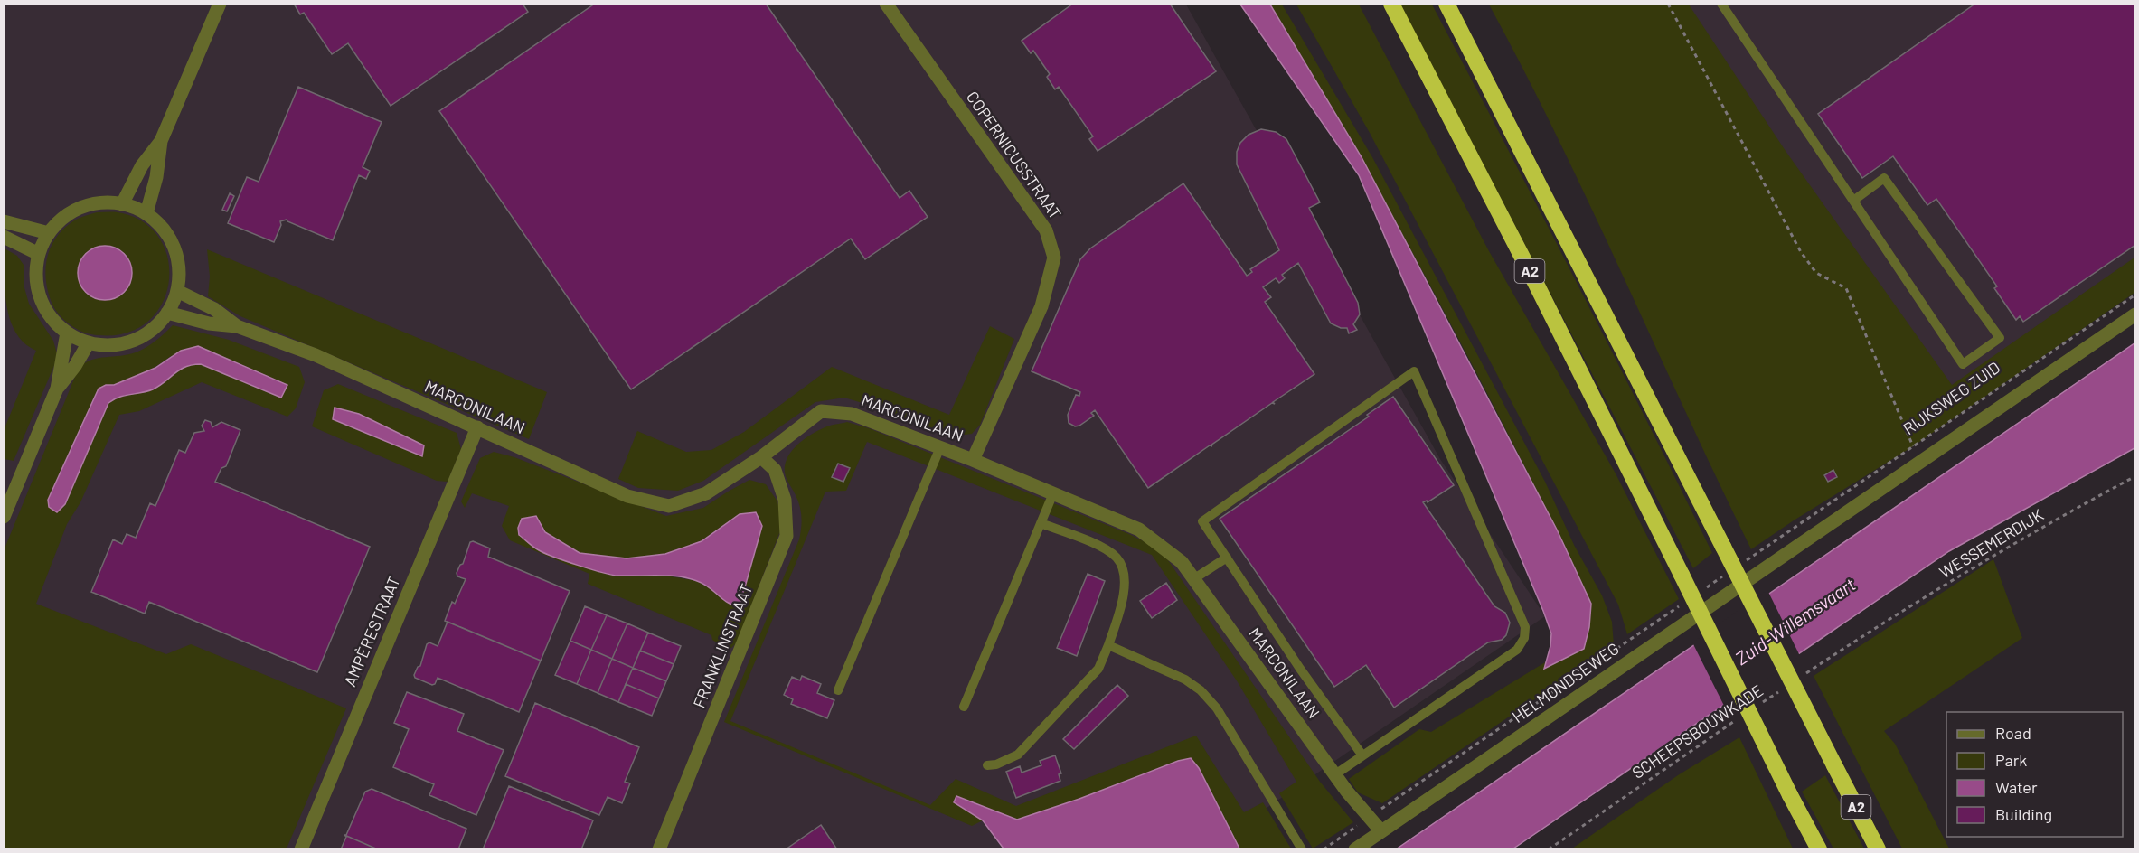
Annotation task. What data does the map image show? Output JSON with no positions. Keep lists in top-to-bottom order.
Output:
{
  "streets": {
    "highway": ["A2"],
    "street": [
      "COPERNICUSSTRAAT",
      "RIJKSWEG ZUID",
      "MARCONILAAN",
      "AMPÈRESTRAAT",
      "FRANKLINSTRAAT",
      "HELMONDSEWEG"
    ],
    "path": ["WESSEMERDIJK", "SCHEEPSBOUWKADE"]
  },
  "crossings": [
    ["COPERNICUSSTRAAT", "MARCONILAAN"],
    ["RIJKSWEG ZUID", "HELMONDSEWEG"],
    ["MARCONILAAN", "AMPÈRESTRAAT"],
    ["MARCONILAAN", "FRANKLINSTRAAT"],
    ["MARCONILAAN", "HELMONDSEWEG"]
  ],
  "water": ["Zuid-Willemsvaart"],
  "legend": [
    "Road",
    "Park",
    "Water",
    "Building"
  ]
}
